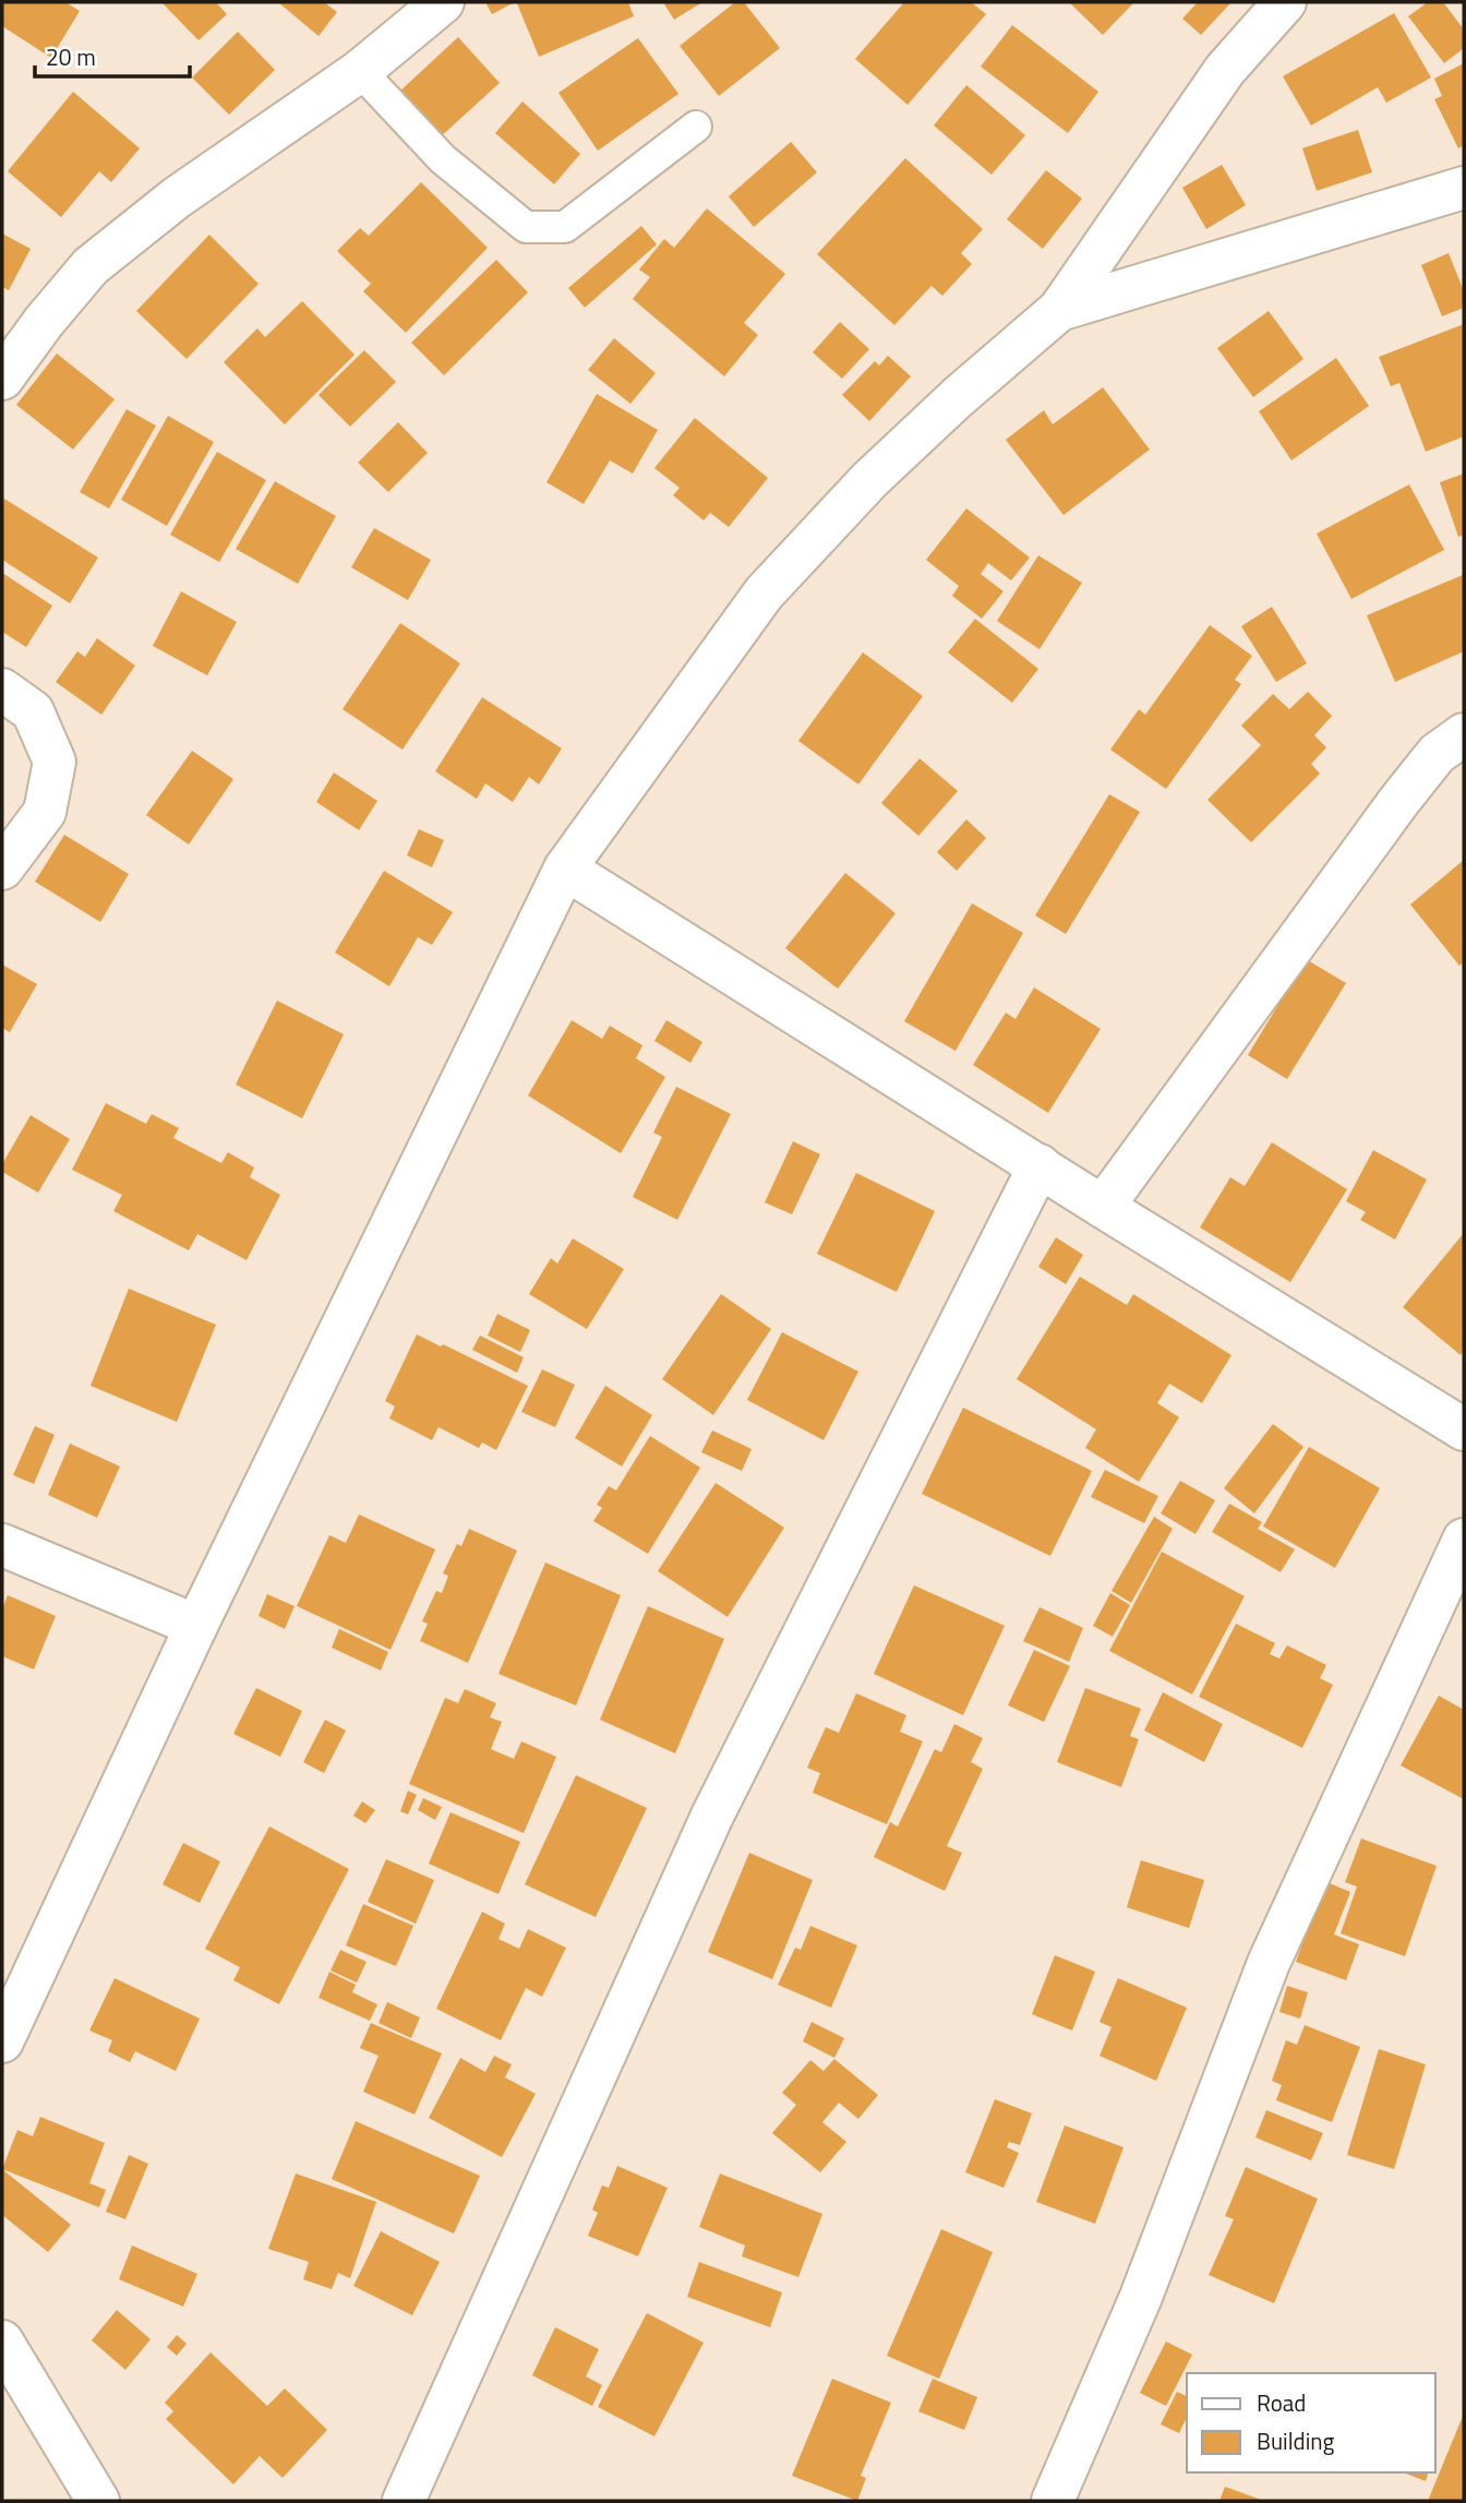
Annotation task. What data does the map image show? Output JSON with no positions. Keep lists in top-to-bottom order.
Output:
{
  "legend": ["Road", "Building"],
  "scale_bar": "20 m"
}
